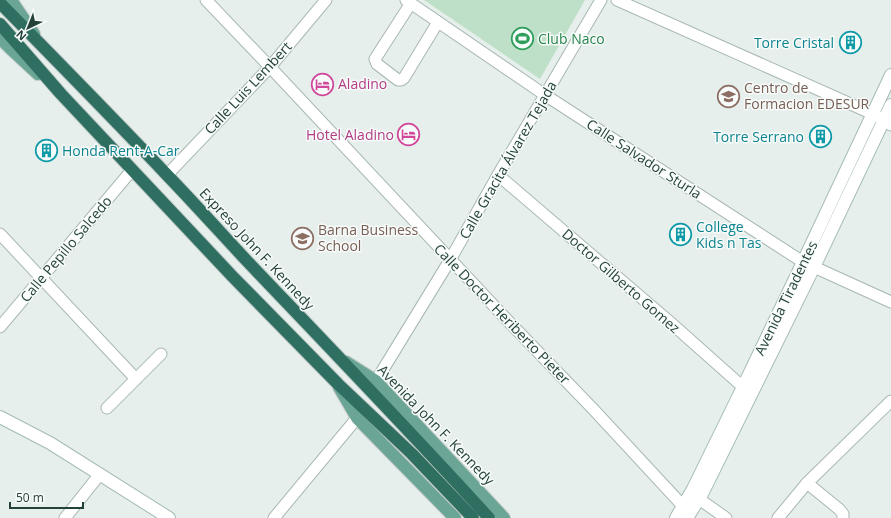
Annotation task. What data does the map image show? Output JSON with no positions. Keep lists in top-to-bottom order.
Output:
{
  "streets": {
    "highway": ["Expreso John F. Kennedy"],
    "main road": ["Avenida Tiradentes", "Avenida John F. Kennedy"],
    "street": [
      "Calle Luis Lembert",
      "Calle Salvador Sturla",
      "Calle Gracita Álvarez Tejada",
      "Calle Pepillo Salcedo",
      "Doctor Gilberto Gomez",
      "Calle Doctor Heriberto Pieter"
    ]
  },
  "crossings": [
    ["Calle Luis Lembert", "Expreso John F. Kennedy"],
    ["Calle Luis Lembert", "Calle Doctor Heriberto Pieter"],
    ["Calle Salvador Sturla", "Calle Gracita Álvarez Tejada"],
    ["Calle Salvador Sturla", "Avenida Tiradentes"],
    ["Calle Gracita Álvarez Tejada", "Doctor Gilberto Gomez"],
    ["Calle Gracita Álvarez Tejada", "Calle Doctor Heriberto Pieter"],
    ["Calle Gracita Álvarez Tejada", "Avenida John F. Kennedy"],
    ["Expreso John F. Kennedy", "Avenida John F. Kennedy"],
    ["Doctor Gilberto Gomez", "Avenida Tiradentes"],
    ["Avenida Tiradentes", "Calle Doctor Heriberto Pieter"]
  ],
  "places": {
    "sports": ["Club Naco"],
    "building": [
      "Torre Cristal",
      "Torre Serrano",
      "Honda Rent-A-Car",
      "College Kids n Tas"
    ],
    "hotel": ["Aladino", "Hotel Aladino"],
    "school or university": ["Centro de Formacion EDESUR", "Barna Business School"]
  },
  "scale_bar": "50 m",
  "north": "bottom left"
}
